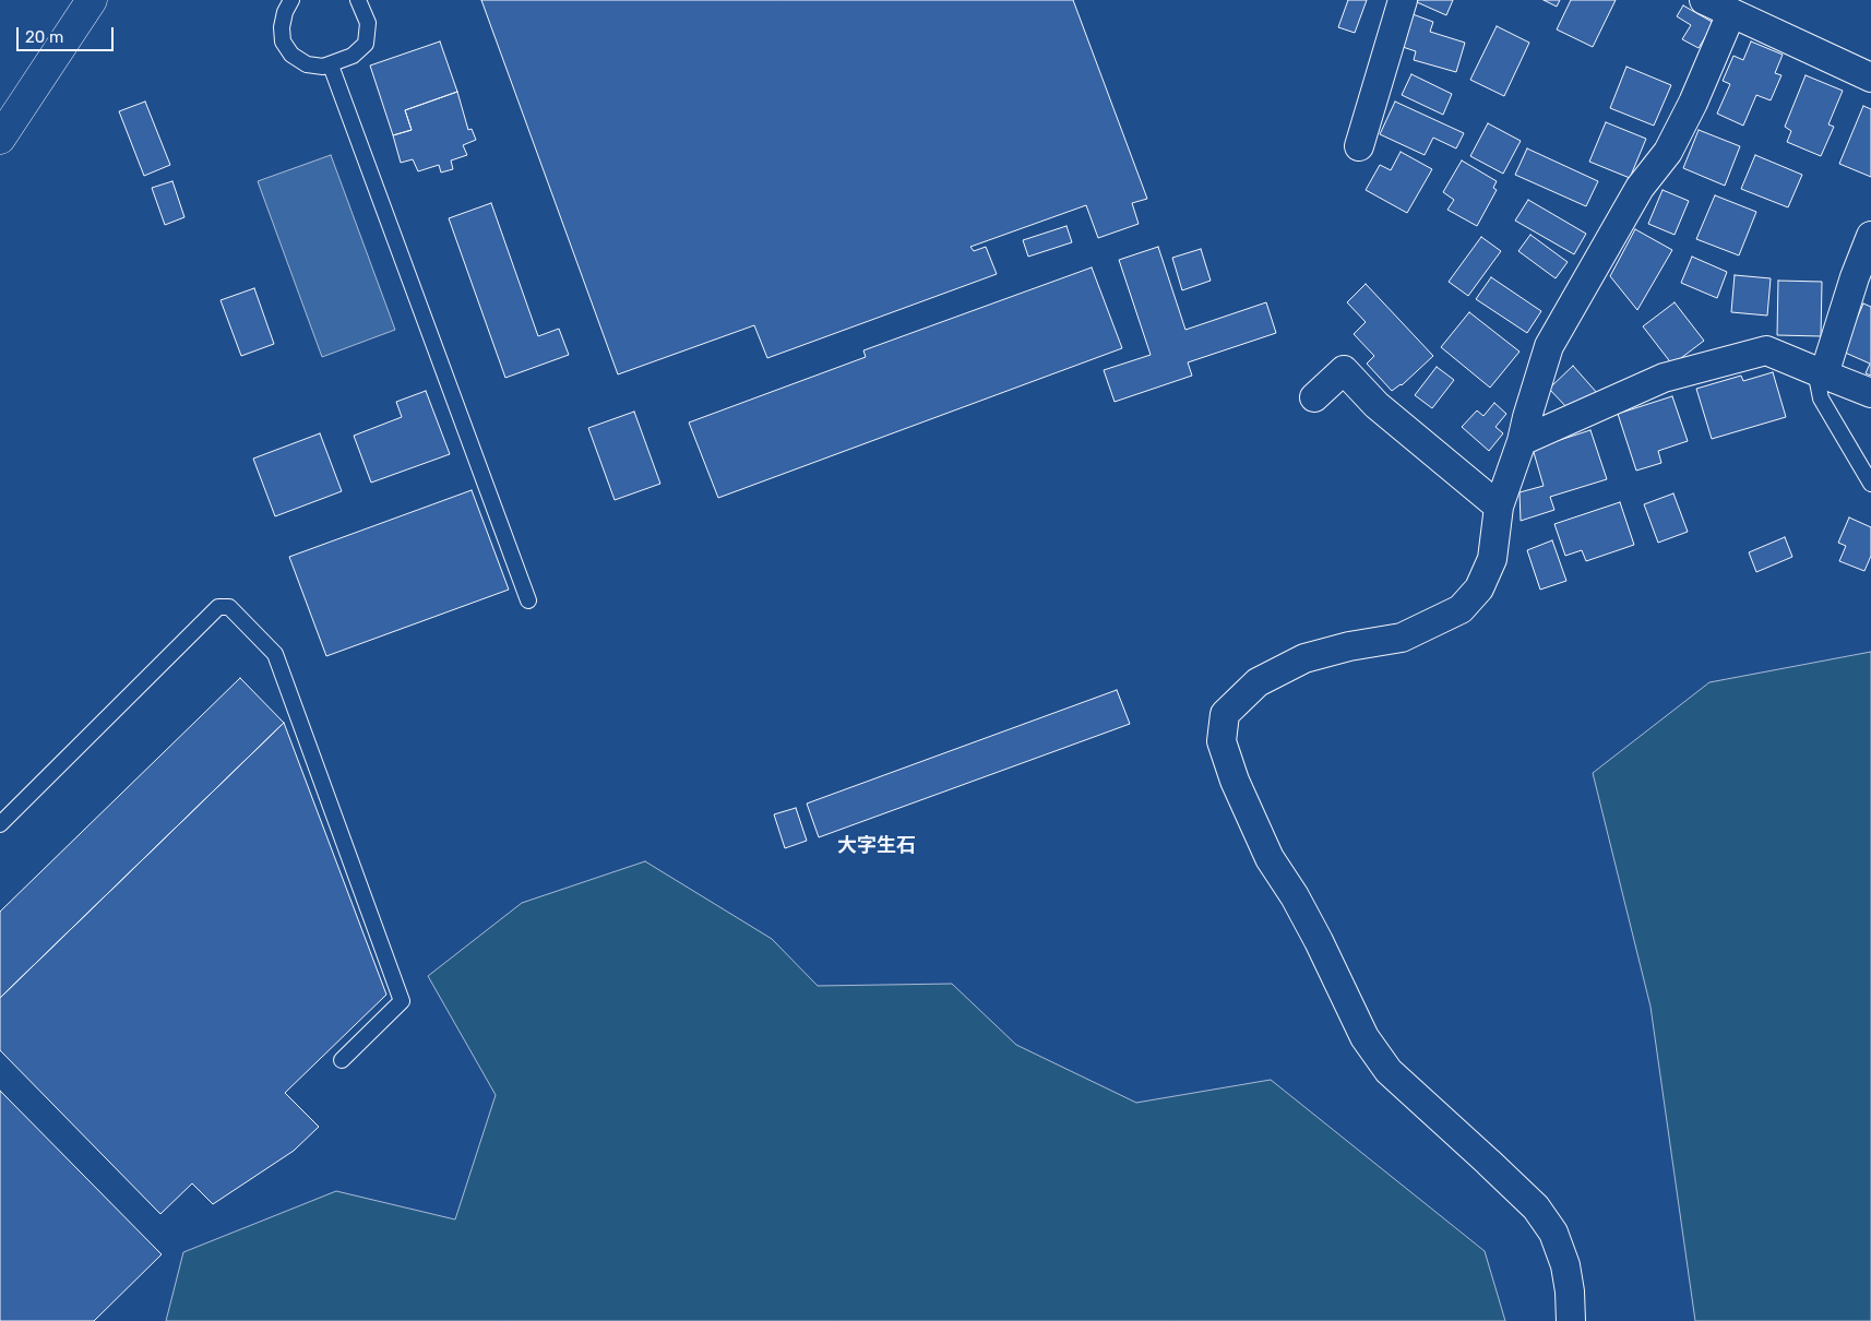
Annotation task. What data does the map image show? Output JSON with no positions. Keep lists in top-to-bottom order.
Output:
{
  "districts": ["大字生石"],
  "scale_bar": "20 m"
}
